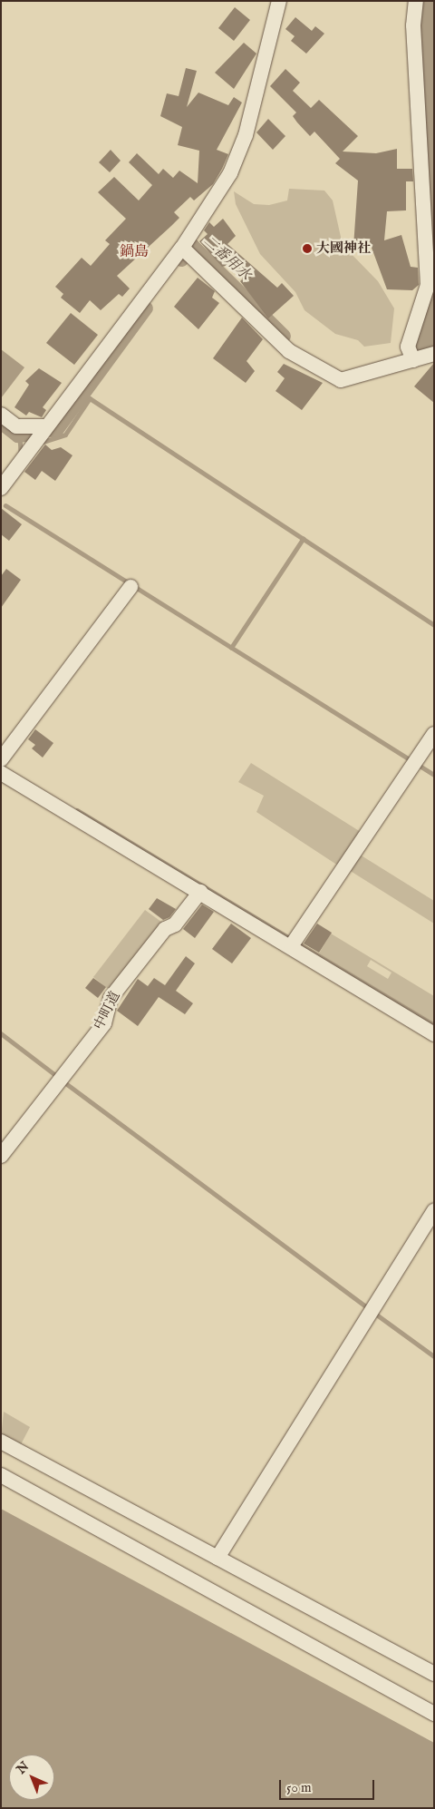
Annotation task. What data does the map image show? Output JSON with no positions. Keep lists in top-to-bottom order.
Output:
{
  "streets": {
    "street": ["中町道"]
  },
  "districts": ["鍋島"],
  "water": ["二番用水"],
  "places": ["大國神社"],
  "scale_bar": "50 m",
  "north": "top left"
}
